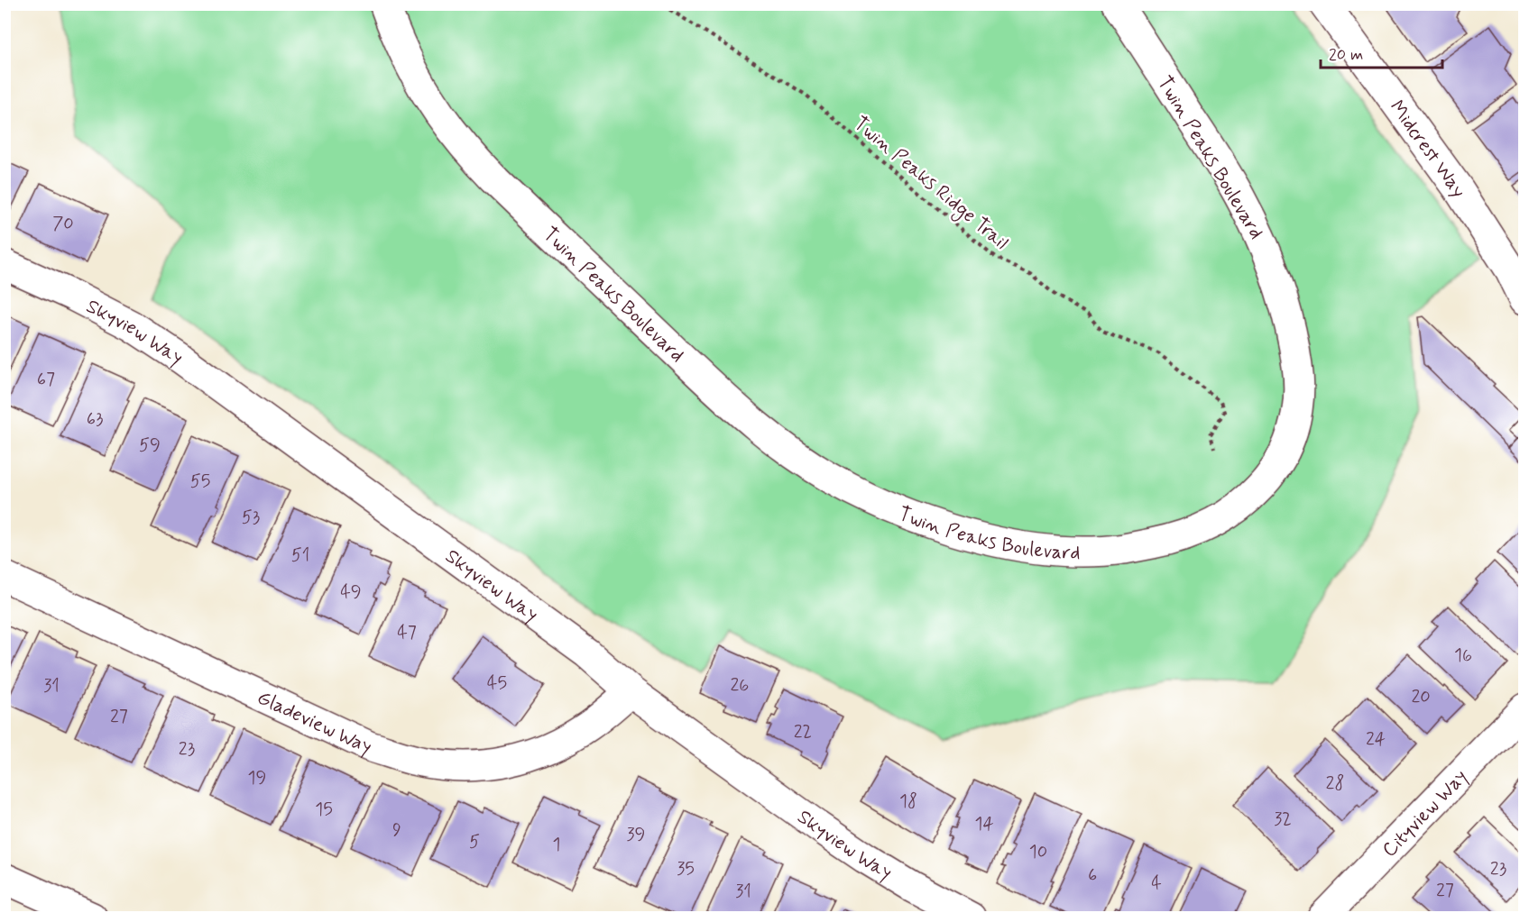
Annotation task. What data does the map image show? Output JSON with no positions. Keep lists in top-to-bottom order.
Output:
{
  "streets": {
    "street": [
      "Midcrest Way",
      "Twin Peaks Boulevard",
      "Skyview Way",
      "Gladeview Way",
      "Cityview Way"
    ],
    "path": ["Twin Peaks Ridge Trail"]
  },
  "crossings": [
    ["Skyview Way", "Gladeview Way"]
  ],
  "house_numbers": [
    "70",
    "67",
    "63",
    "59",
    "55",
    "53",
    "51",
    "49",
    "47",
    "16",
    "45",
    "26",
    "31",
    "20",
    "27",
    "22",
    "24",
    "23",
    "19",
    "28",
    "18",
    "15",
    "32",
    "14",
    "9",
    "39",
    "5",
    "1",
    "10",
    "35",
    "23",
    "6",
    "4",
    "27",
    "31"
  ],
  "scale_bar": "20 m"
}
